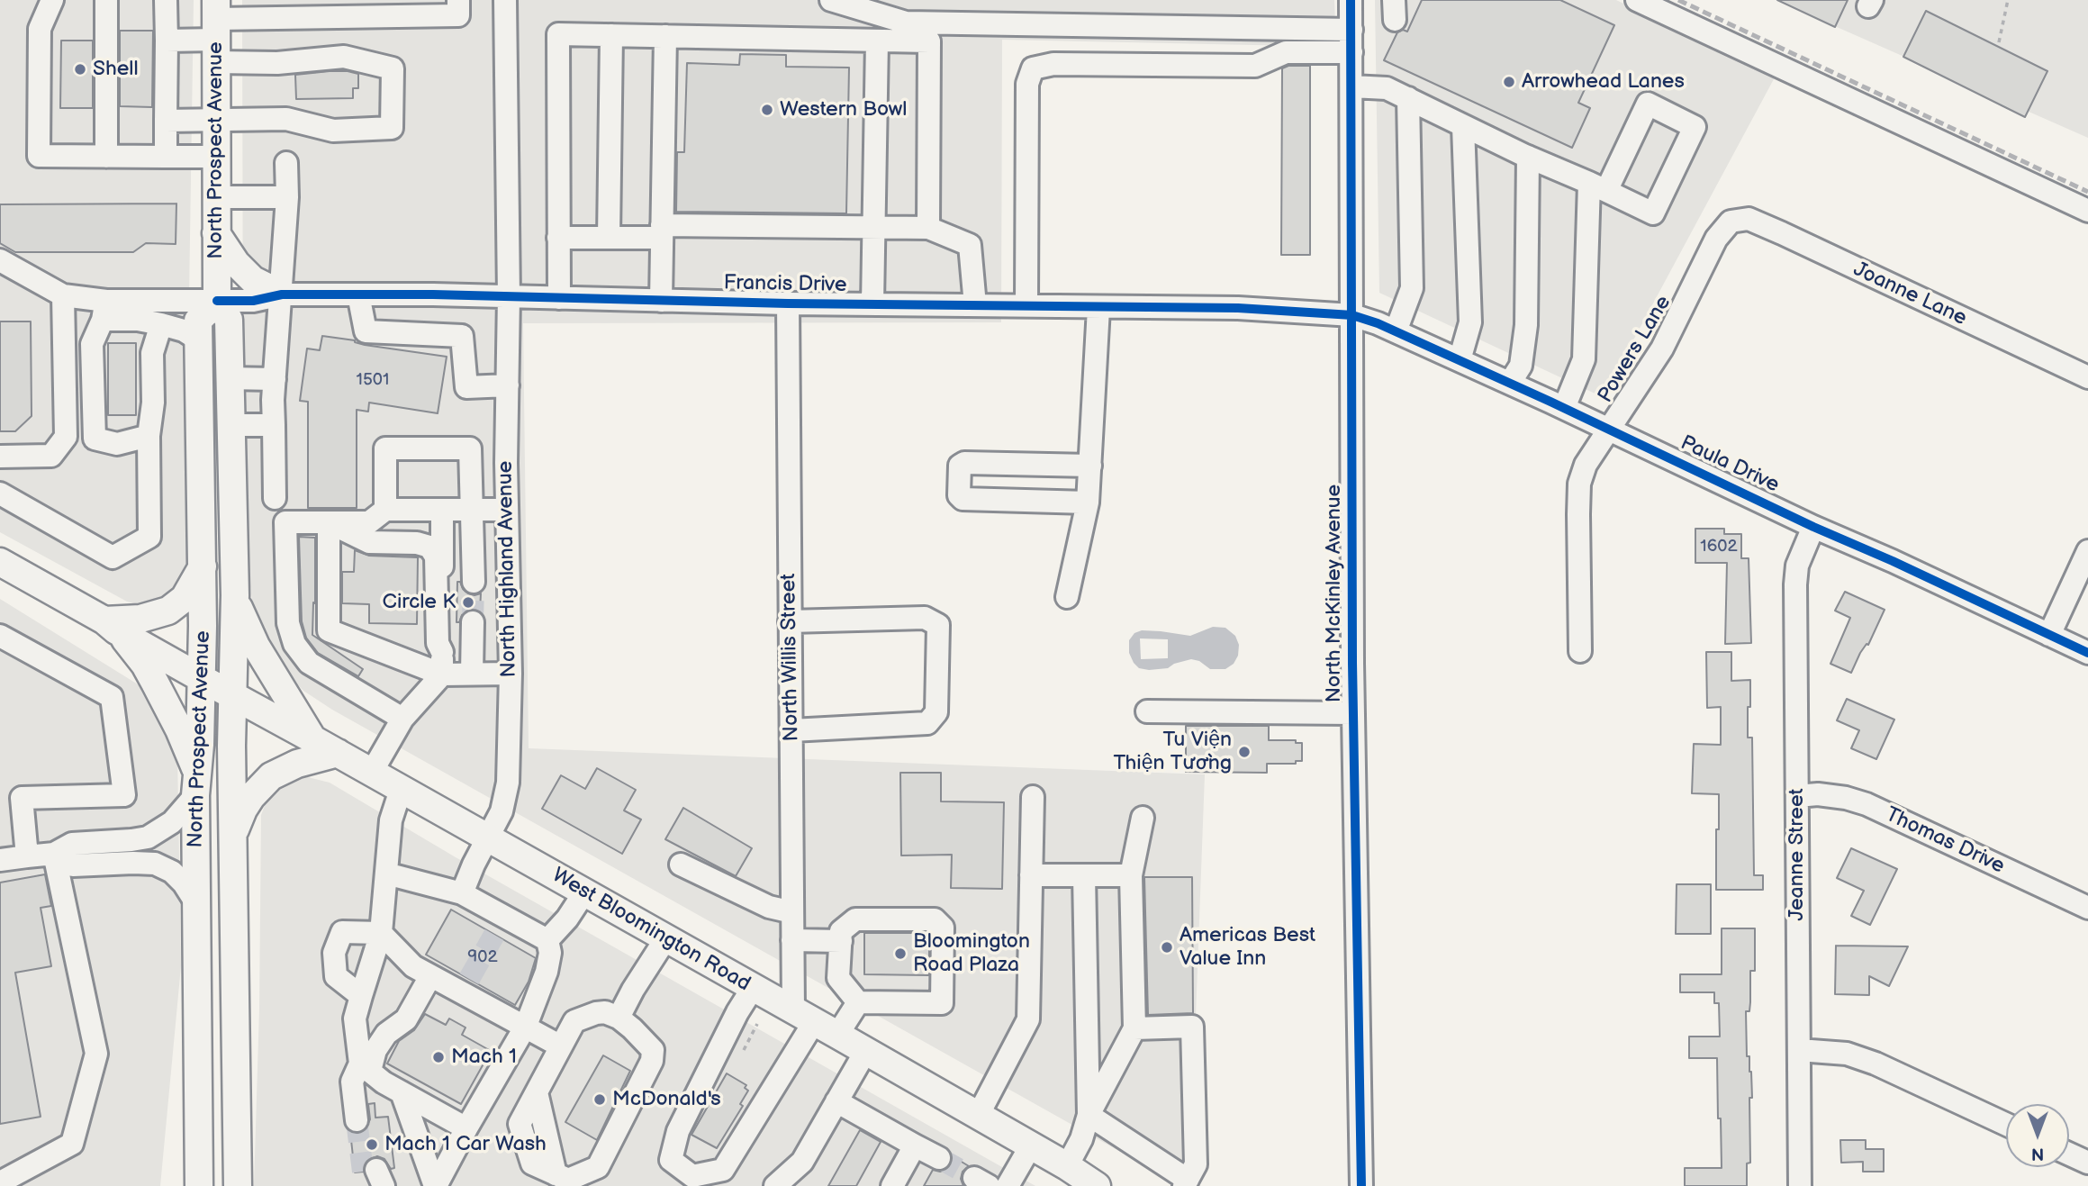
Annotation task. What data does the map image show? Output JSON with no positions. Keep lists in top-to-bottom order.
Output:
{
  "streets": {
    "main road": ["North Prospect Avenue", "West Bloomington Road"],
    "street": [
      "Francis Drive",
      "Joanne Lane",
      "Powers Lane",
      "Paula Drive",
      "North Highland Avenue",
      "North McKinley Avenue",
      "North Willis Street",
      "Thomas Drive",
      "Jeanne Street"
    ]
  },
  "crossings": [
    ["North Prospect Avenue", "Francis Drive"],
    ["North Prospect Avenue", "West Bloomington Road"],
    ["Francis Drive", "Paula Drive"],
    ["Francis Drive", "North Highland Avenue"],
    ["Francis Drive", "North McKinley Avenue"],
    ["Francis Drive", "North Willis Street"],
    ["Joanne Lane", "Powers Lane"],
    ["Powers Lane", "Paula Drive"],
    ["Paula Drive", "North McKinley Avenue"],
    ["Paula Drive", "Jeanne Street"],
    ["North Highland Avenue", "West Bloomington Road"],
    ["North Willis Street", "West Bloomington Road"],
    ["Thomas Drive", "Jeanne Street"]
  ],
  "places": [
    "Shell",
    "Arrowhead Lanes",
    "Western Bowl",
    "Circle K",
    "Tu Viện Thiện Tường",
    "Americas Best Value Inn",
    "Bloomington Road Plaza",
    "Mach 1",
    "McDonald's",
    "Mach 1 Car Wash"
  ],
  "house_numbers": ["1501", "1602", "902"],
  "north": "bottom"
}
